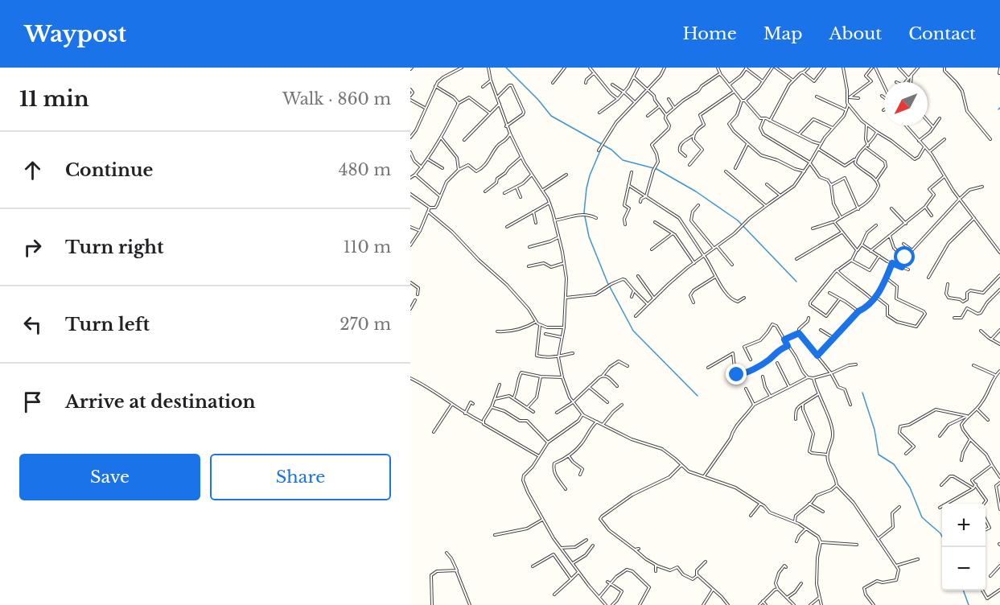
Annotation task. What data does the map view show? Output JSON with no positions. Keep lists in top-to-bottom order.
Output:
{
  "north": "bottom left",
  "page": {
    "header": "Waypost",
    "nav": [
      "Home",
      "Map",
      "About",
      "Contact"
    ],
    "heading": ["11 min", "Walk · 860 m"],
    "list": [
      ["Continue", "480 m"],
      ["Turn right", "110 m"],
      ["Turn left", "270 m"],
      "Arrive at destination"
    ],
    "buttons": ["Save", "Share"],
    "map_buttons": ["+", "−"]
  }
}
